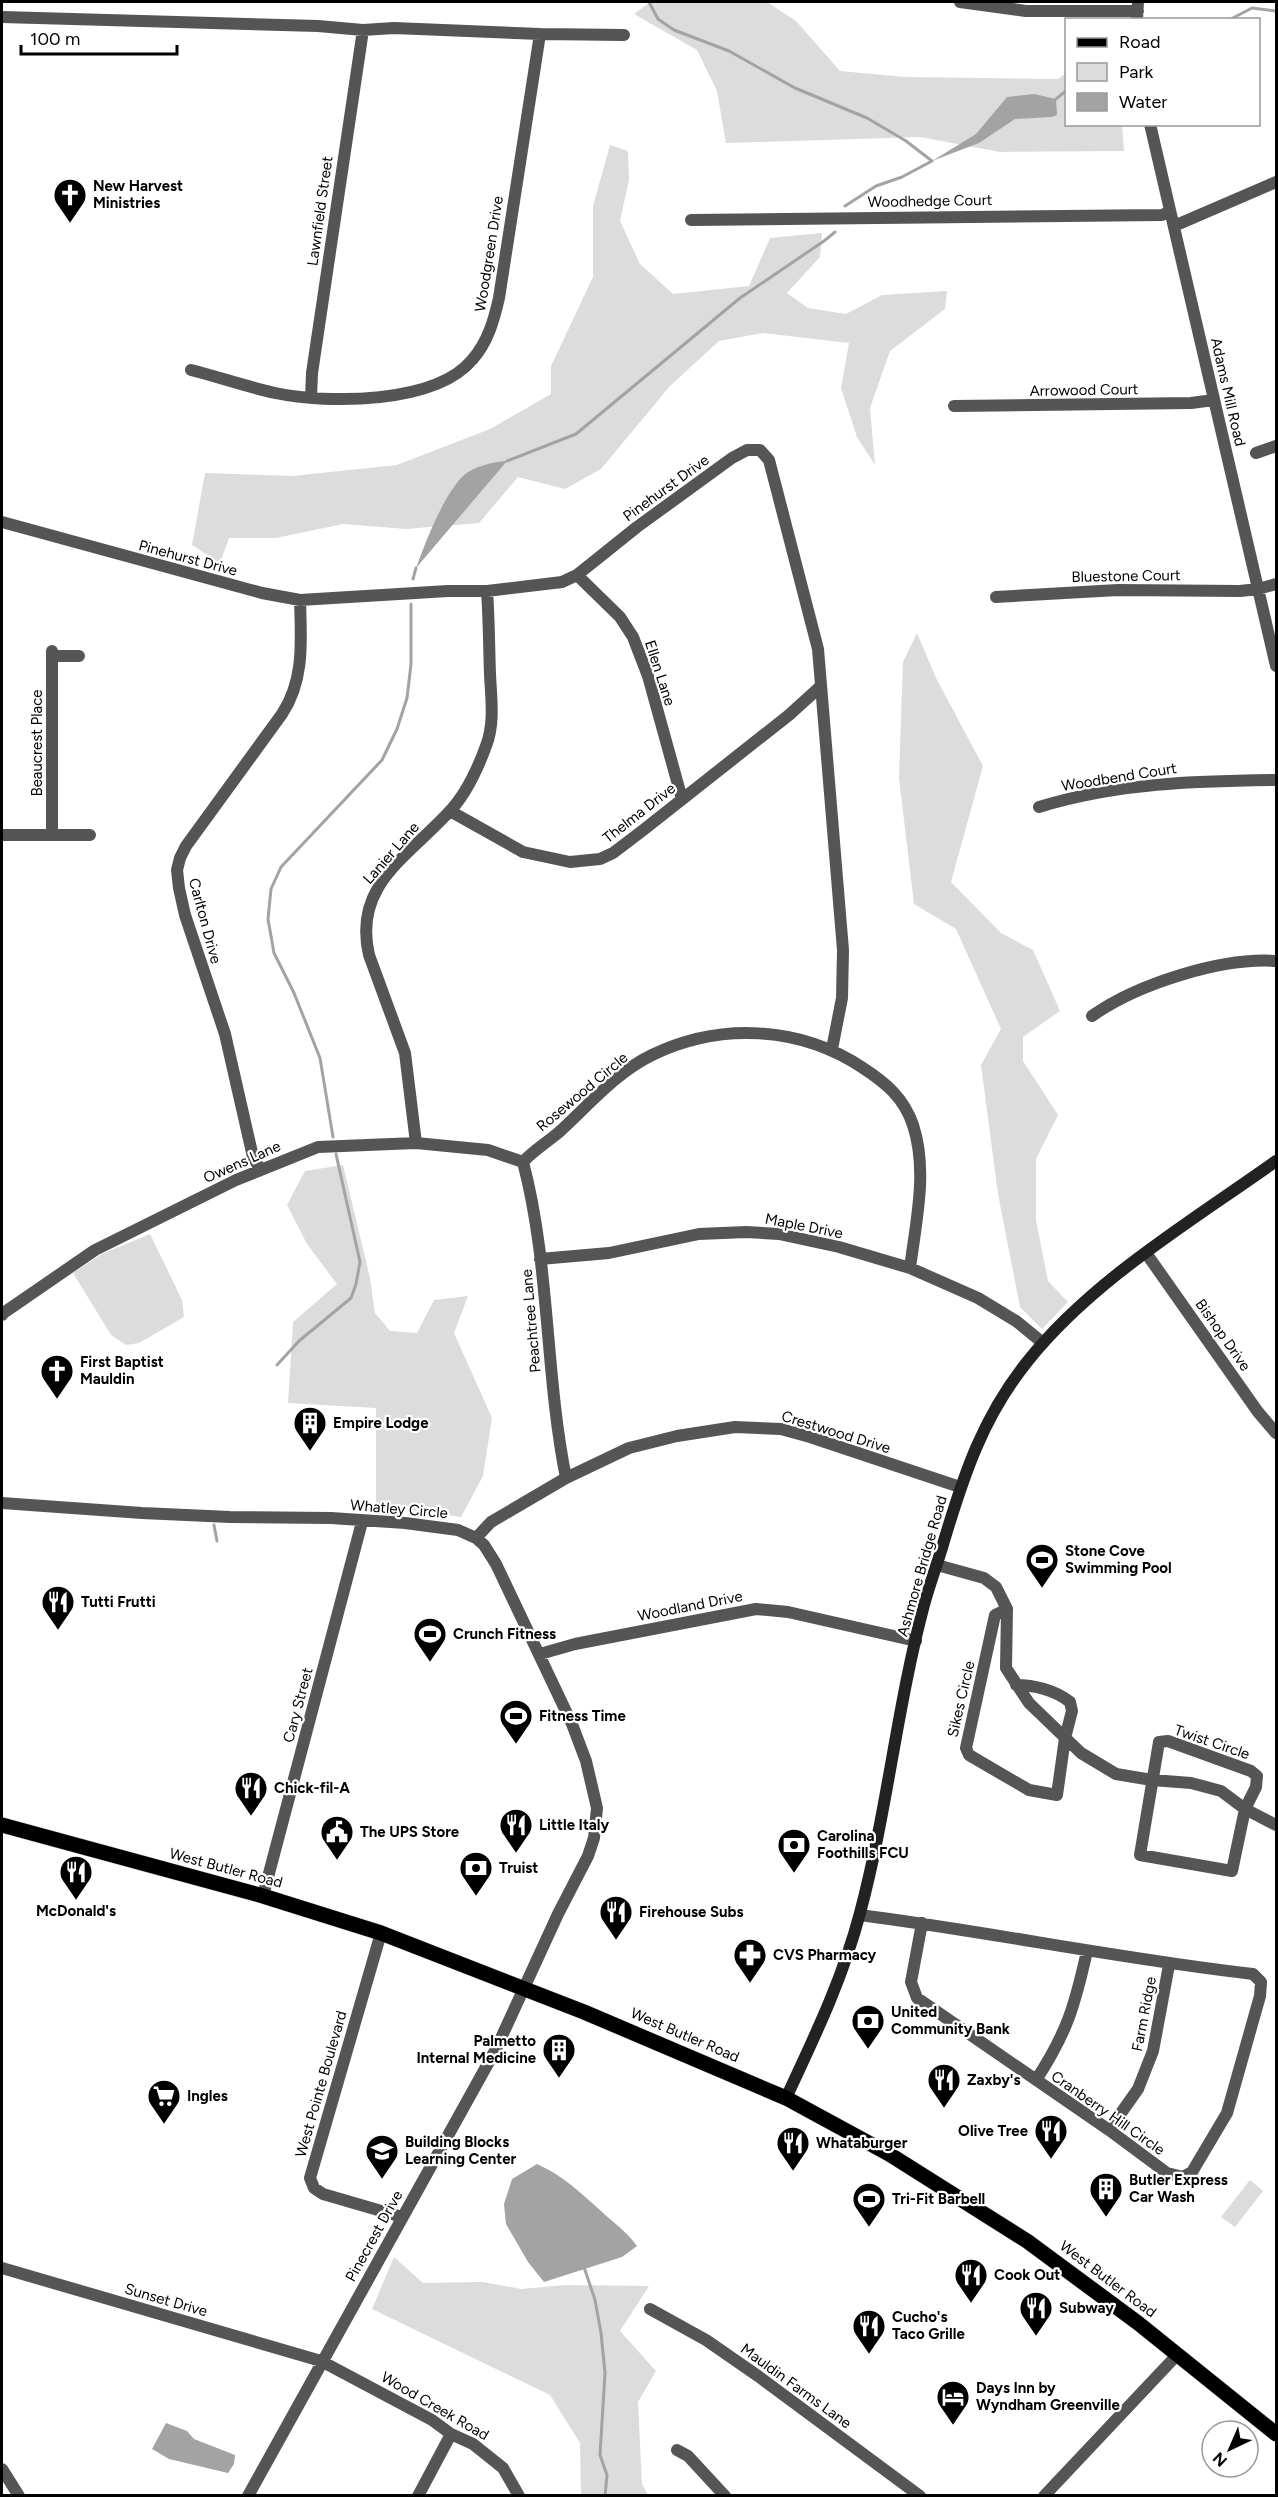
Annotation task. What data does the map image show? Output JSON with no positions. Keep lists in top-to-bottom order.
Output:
{
  "streets": {
    "main road": ["Ashmore Bridge Road", "West Butler Road"],
    "street": [
      "Woodhedge Court",
      "Lawnfield Street",
      "Woodgreen Drive",
      "Arrowood Court",
      "Adams Mill Road",
      "Pinehurst Drive",
      "Bluestone Court",
      "Ellen Lane",
      "Beaucrest Place",
      "Woodbend Court",
      "Thelma Drive",
      "Lanier Lane",
      "Carlton Drive",
      "Rosewood Circle",
      "Owens Lane",
      "Maple Drive",
      "Peachtree Lane",
      "Bishop Drive",
      "Crestwood Drive",
      "Whatley Circle",
      "Woodland Drive",
      "Sikes Circle",
      "Cary Street",
      "Twist Circle",
      "Farm Ridge",
      "West Pointe Boulevard",
      "Cranberry Hill Circle",
      "Pinecrest Drive",
      "Sunset Drive",
      "Mauldin Farms Lane",
      "Wood Creek Road"
    ]
  },
  "crossings": [
    ["Woodhedge Court", "Adams Mill Road"],
    ["Lawnfield Street", "Woodgreen Drive"],
    ["Arrowood Court", "Adams Mill Road"],
    ["Adams Mill Road", "Bluestone Court"],
    ["Pinehurst Drive", "Ellen Lane"],
    ["Pinehurst Drive", "Thelma Drive"],
    ["Pinehurst Drive", "Lanier Lane"],
    ["Pinehurst Drive", "Carlton Drive"],
    ["Pinehurst Drive", "Rosewood Circle"],
    ["Ellen Lane", "Thelma Drive"],
    ["Thelma Drive", "Lanier Lane"],
    ["Lanier Lane", "Owens Lane"],
    ["Carlton Drive", "Owens Lane"],
    ["Rosewood Circle", "Owens Lane"],
    ["Rosewood Circle", "Maple Drive"],
    ["Rosewood Circle", "Peachtree Lane"],
    ["Owens Lane", "Peachtree Lane"],
    ["Maple Drive", "Peachtree Lane"],
    ["Maple Drive", "Ashmore Bridge Road"],
    ["Peachtree Lane", "Crestwood Drive"],
    ["Bishop Drive", "Ashmore Bridge Road"],
    ["Crestwood Drive", "Whatley Circle"],
    ["Crestwood Drive", "Ashmore Bridge Road"],
    ["Whatley Circle", "Cary Street"],
    ["Ashmore Bridge Road", "Woodland Drive"],
    ["Ashmore Bridge Road", "West Butler Road"],
    ["Ashmore Bridge Road", "Cranberry Hill Circle"],
    ["Cary Street", "West Butler Road"],
    ["West Butler Road", "West Pointe Boulevard"],
    ["West Butler Road", "Pinecrest Drive"],
    ["Farm Ridge", "Cranberry Hill Circle"],
    ["West Pointe Boulevard", "Pinecrest Drive"],
    ["Pinecrest Drive", "Sunset Drive"],
    ["Pinecrest Drive", "Wood Creek Road"],
    ["Sunset Drive", "Wood Creek Road"]
  ],
  "places": {
    "church": ["New Harvest Ministries", "First Baptist Mauldin"],
    "building": ["Empire Lodge", "Palmetto Internal Medicine", "Butler Express Car Wash"],
    "sports": [
      "Stone Cove Swimming Pool",
      "Crunch Fitness",
      "Fitness Time",
      "Tri-Fit Barbell"
    ],
    "restaurant": [
      "Tutti Frutti",
      "Chick-fil-A",
      "Little Italy",
      "McDonald's",
      "Firehouse Subs",
      "Zaxby's",
      "Olive Tree",
      "Whataburger",
      "Cook Out",
      "Subway",
      "Cucho's Taco Grille"
    ],
    "public building": ["The UPS Store"],
    "bank": ["Carolina Foothills FCU", "Truist", "United Community Bank"],
    "pharmacy": ["CVS Pharmacy"],
    "supermarket": ["Ingles"],
    "school or university": ["Building Blocks Learning Center"],
    "hotel": ["Days Inn by Wyndham Greenville"]
  },
  "legend": ["Road", "Park", "Water"],
  "scale_bar": "100 m",
  "north": "bottom left"
}
